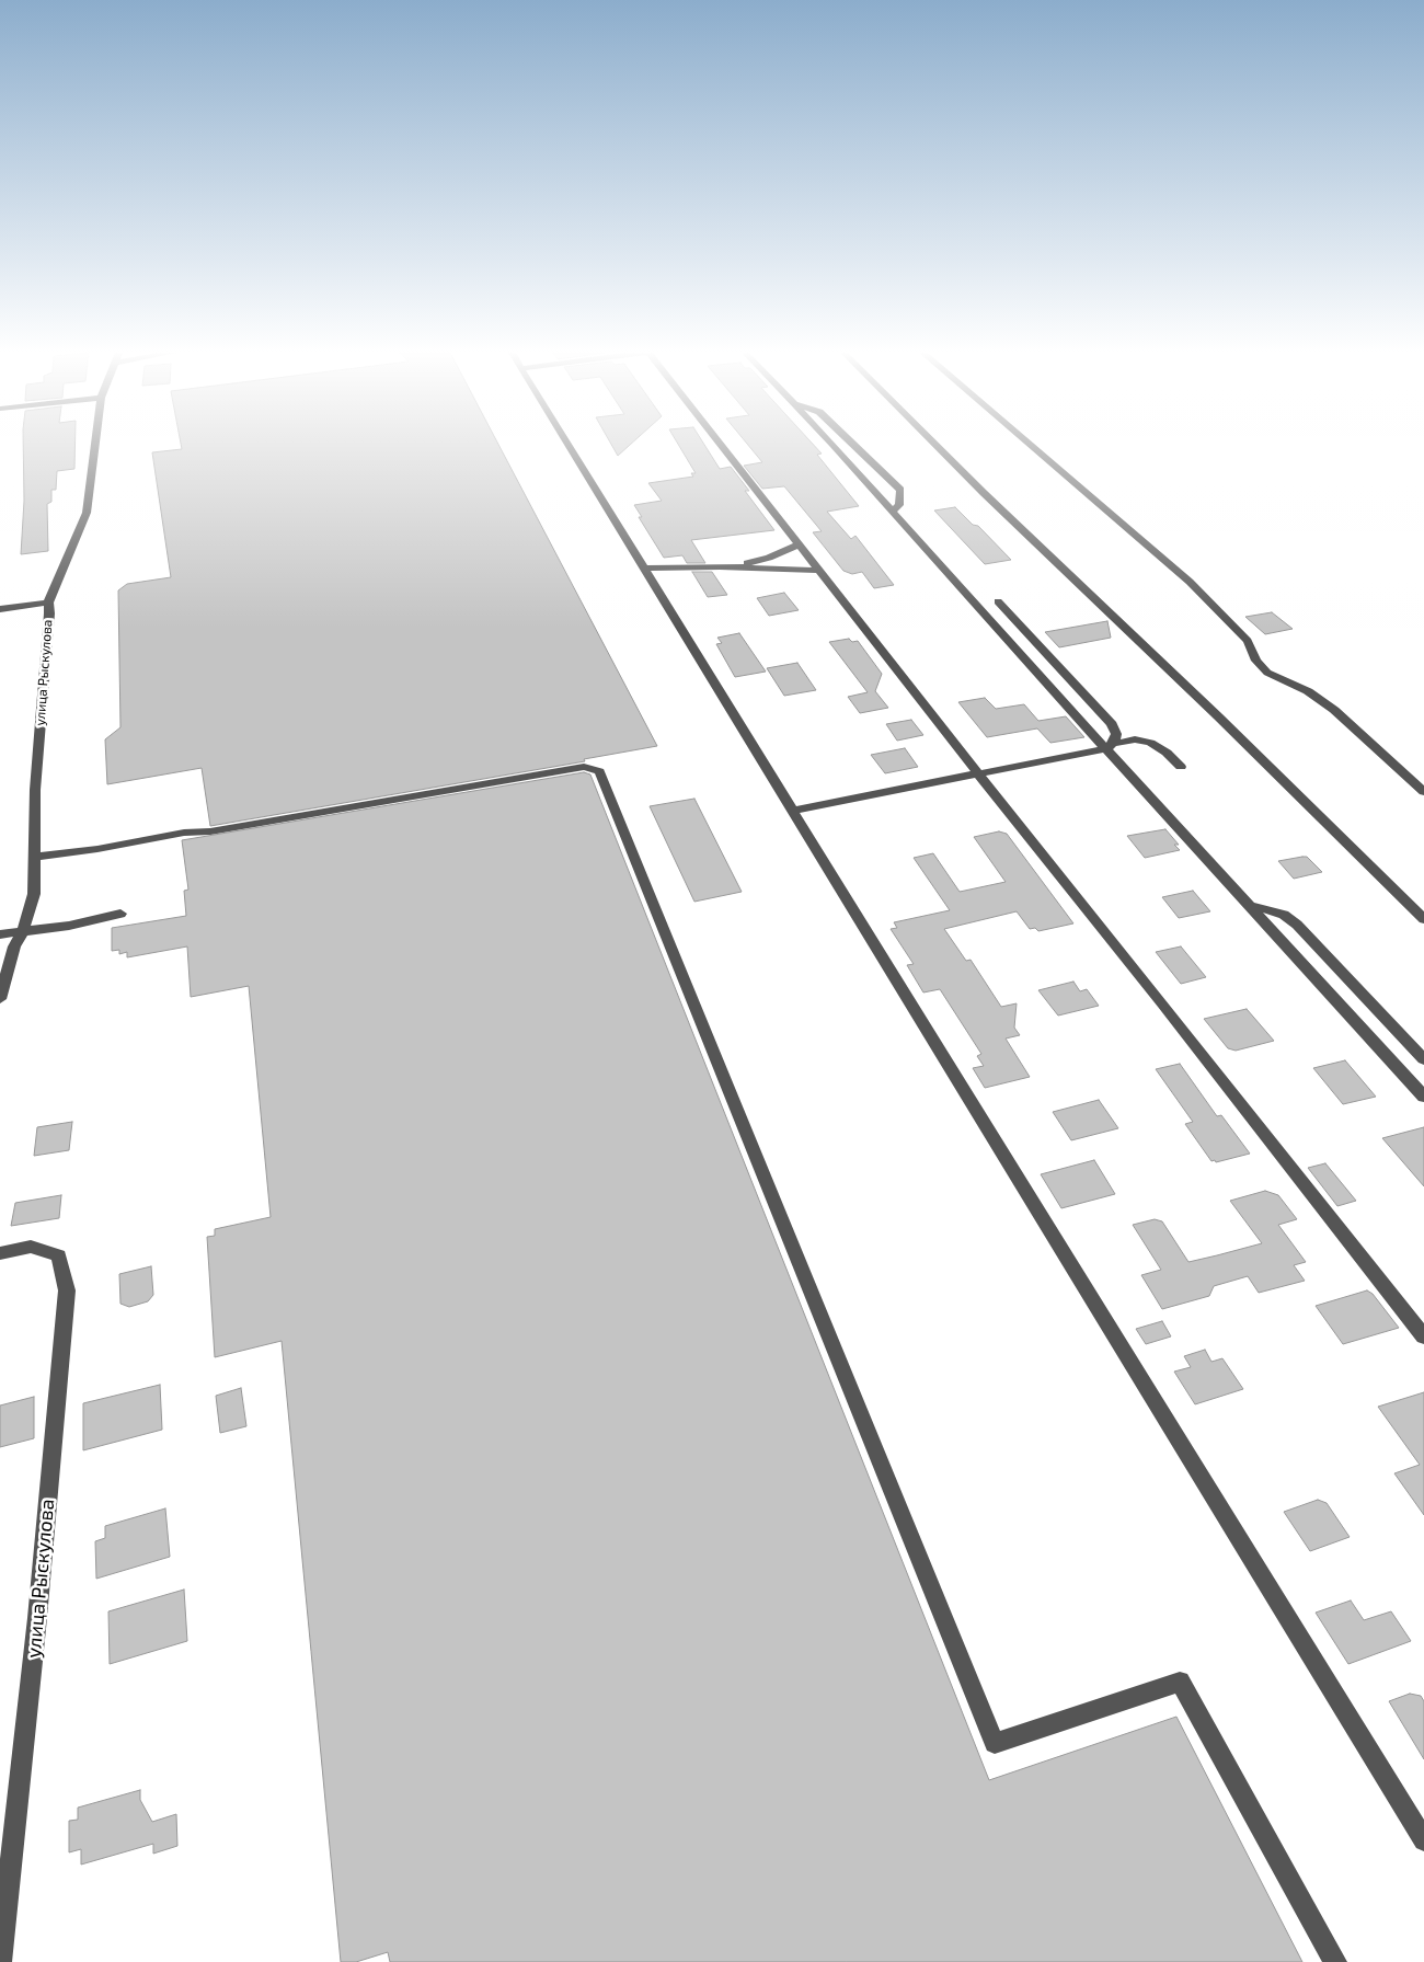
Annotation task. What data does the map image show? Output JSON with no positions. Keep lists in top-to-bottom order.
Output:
{
  "streets": {
    "street": ["улица Рыскулова"]
  }
}
